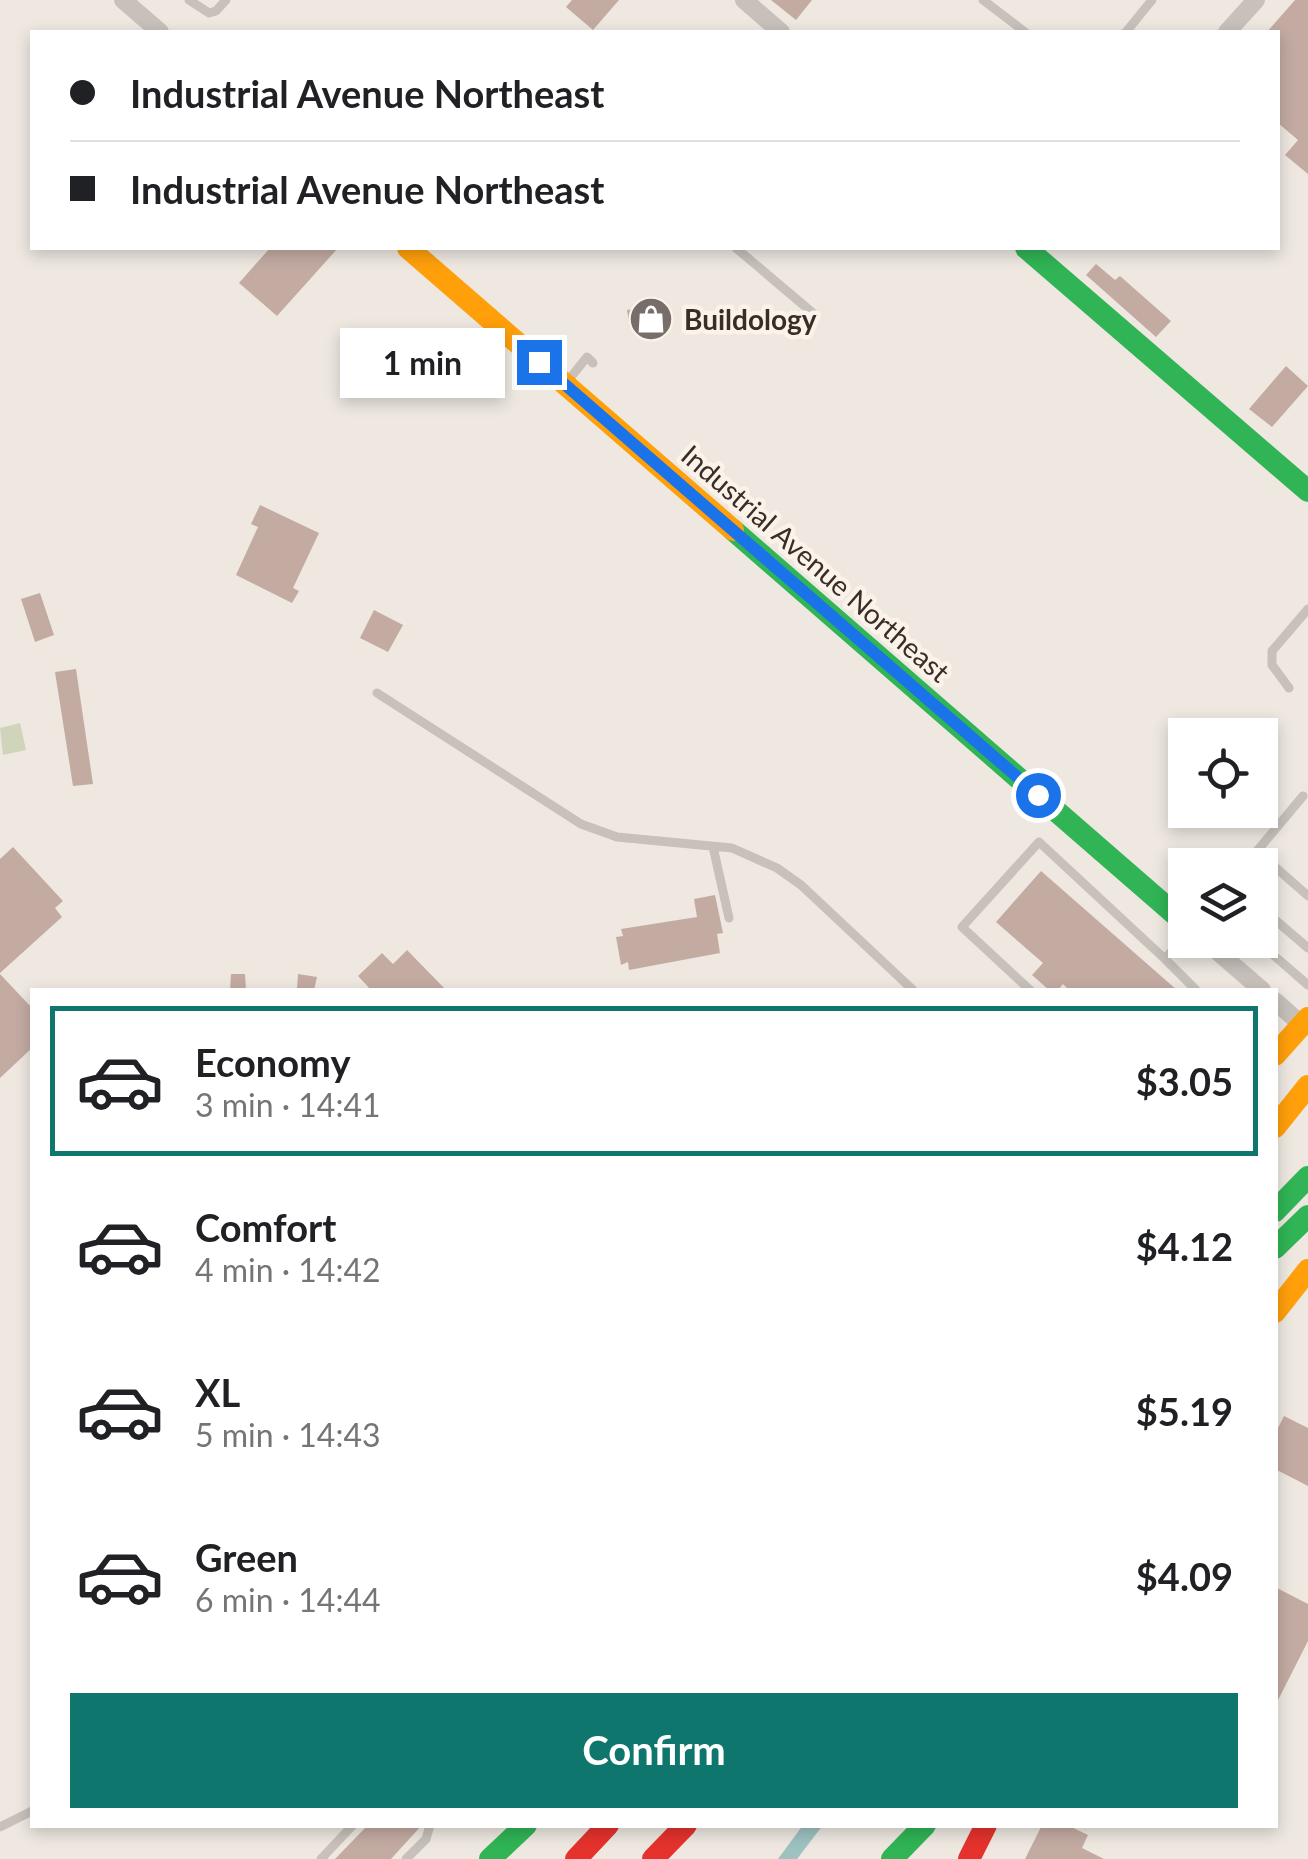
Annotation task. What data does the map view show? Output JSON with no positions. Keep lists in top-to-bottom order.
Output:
{
  "streets": {
    "main road": ["Industrial Avenue Northeast"]
  },
  "places": {
    "shop": ["Buildology"]
  },
  "page": {
    "banner": ["Industrial Avenue Northeast", "Industrial Avenue Northeast"],
    "bubble": "1 min",
    "list": [
      {
        "name": "Economy",
        "note": "3 min · 14:41",
        "value": "$3.05"
      },
      {
        "name": "Comfort",
        "note": "4 min · 14:42",
        "value": "$4.12"
      },
      {
        "name": "XL",
        "note": "5 min · 14:43",
        "value": "$5.19"
      },
      {
        "name": "Green",
        "note": "6 min · 14:44",
        "value": "$4.09"
      }
    ],
    "buttons": "Confirm"
  }
}
